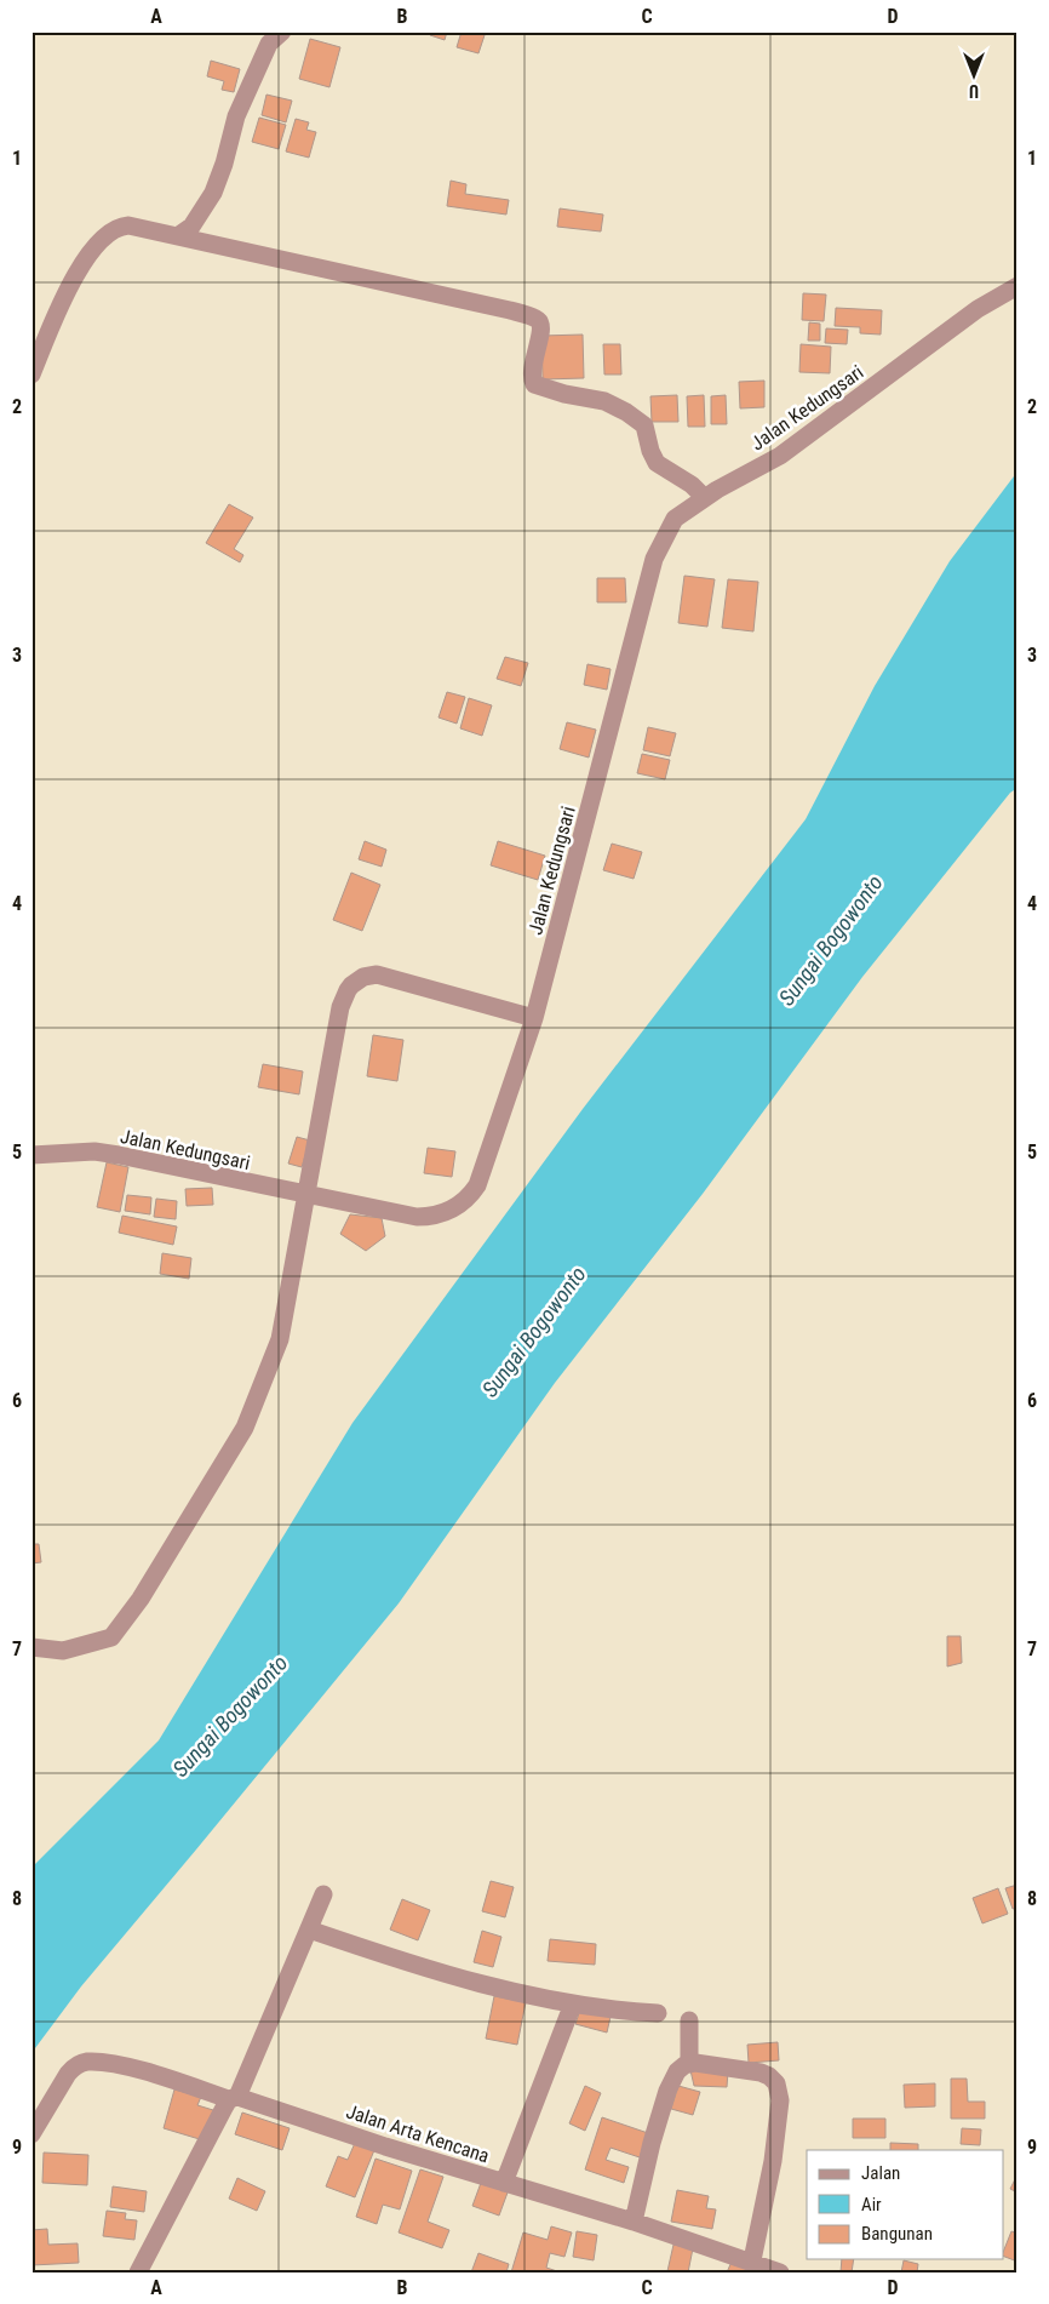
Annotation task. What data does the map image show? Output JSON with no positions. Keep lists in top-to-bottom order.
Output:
{
  "streets": {
    "street": ["Jalan Kedungsari", "Jalan Arta Kencana"]
  },
  "water": ["Sungai Bogowonto"],
  "legend": ["Jalan", "Air", "Bangunan"],
  "north": "bottom",
  "grid": {
    "columns": [
      "A",
      "B",
      "C",
      "D"
    ],
    "rows": [
      "1",
      "2",
      "3",
      "4",
      "5",
      "6",
      "7",
      "8",
      "9"
    ]
  }
}
